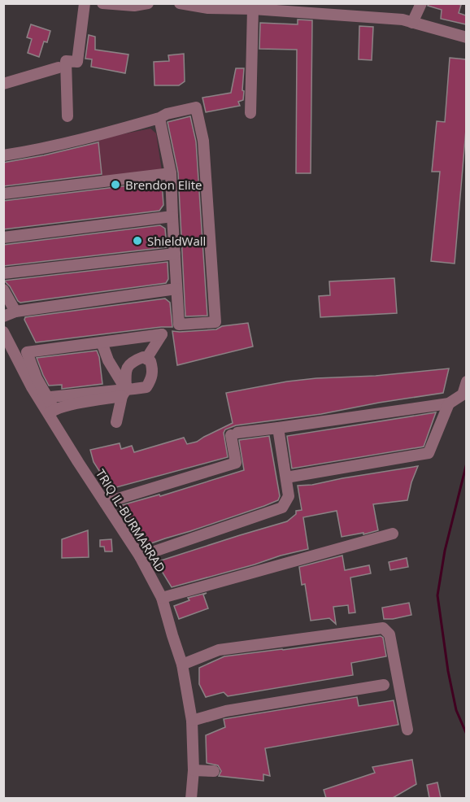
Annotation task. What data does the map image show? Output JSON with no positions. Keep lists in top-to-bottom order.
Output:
{
  "streets": {
    "street": ["TRIQ IL-BURMARRAD"]
  },
  "places": ["Brendon Elite", "ShieldWall"]
}
